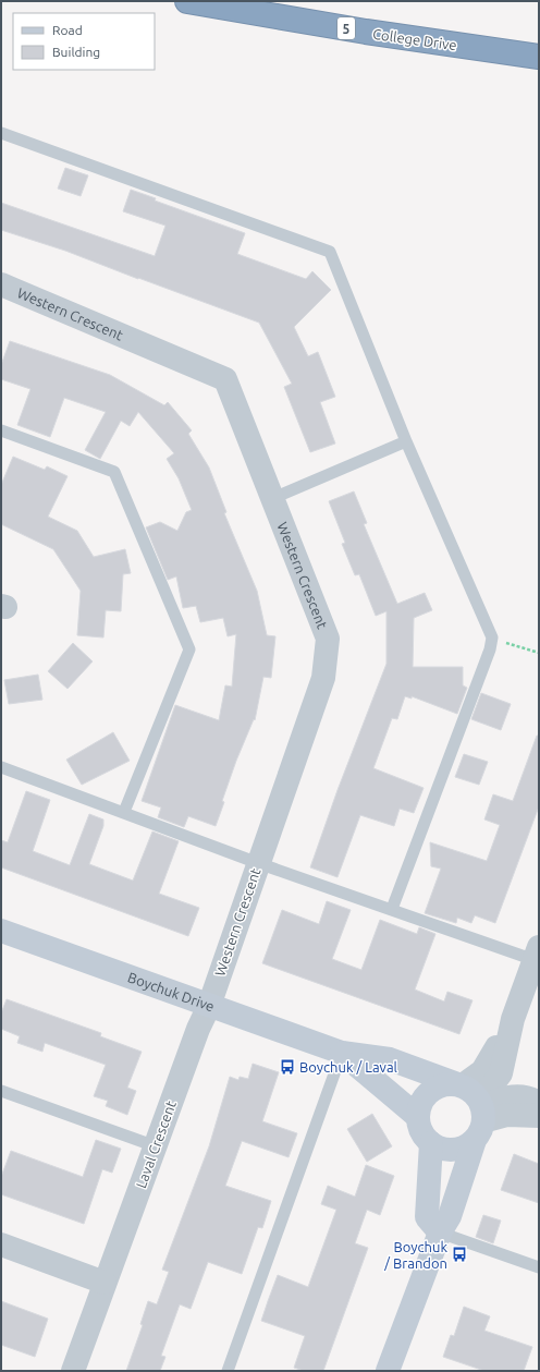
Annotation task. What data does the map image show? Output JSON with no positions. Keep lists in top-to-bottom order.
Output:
{
  "streets": {
    "highway": ["5", "College Drive"],
    "street": ["Western Crescent", "Boychuk Drive", "Laval Crescent"]
  },
  "crossings": [
    ["Western Crescent", "Boychuk Drive"],
    ["Western Crescent", "Laval Crescent"],
    ["Boychuk Drive", "Laval Crescent"]
  ],
  "places": {
    "bus stop": ["Boychuk / Laval", "Boychuk / Brandon"]
  },
  "legend": ["Road", "Building"]
}
